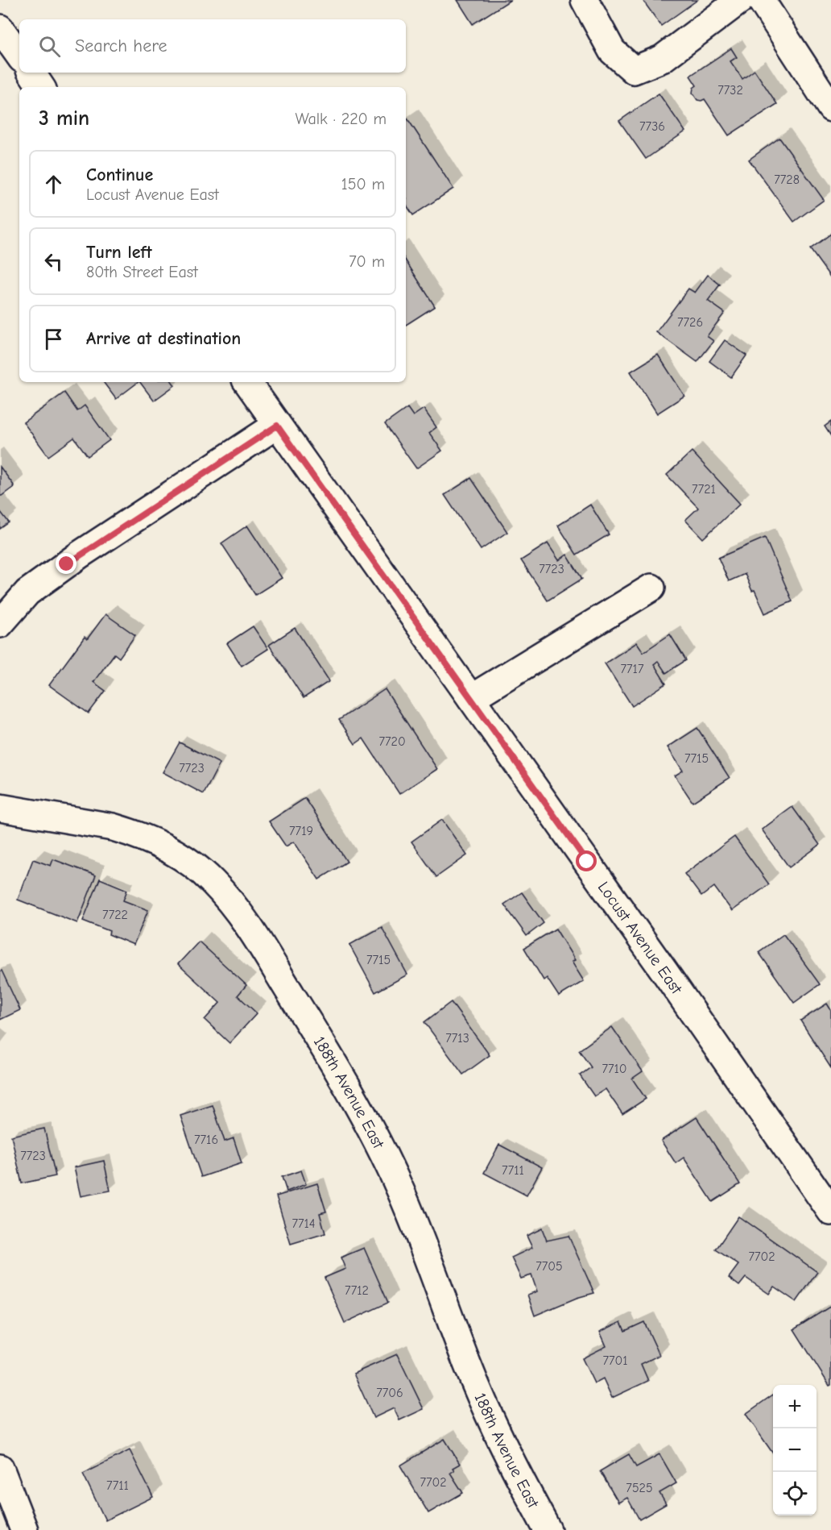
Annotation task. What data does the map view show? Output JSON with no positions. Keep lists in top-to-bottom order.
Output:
{
  "streets": {
    "street": ["Locust Avenue East", "188th Avenue East"]
  },
  "house_numbers": [
    "7732",
    "7736",
    "7728",
    "7726",
    "7721",
    "7723",
    "7717",
    "7720",
    "7715",
    "7723",
    "7719",
    "7722",
    "7715",
    "7713",
    "7710",
    "7716",
    "7723",
    "7711",
    "7714",
    "7702",
    "7705",
    "7712",
    "7701",
    "7706",
    "7702",
    "7711",
    "7525"
  ],
  "page": {
    "search": "Search here",
    "heading": ["3 min", "Walk · 220 m"],
    "list": [
      ["Continue", "Locust Avenue East", "150 m"],
      ["Turn left", "80th Street East", "70 m"],
      "Arrive at destination"
    ],
    "map_buttons": ["+", "−"]
  }
}
